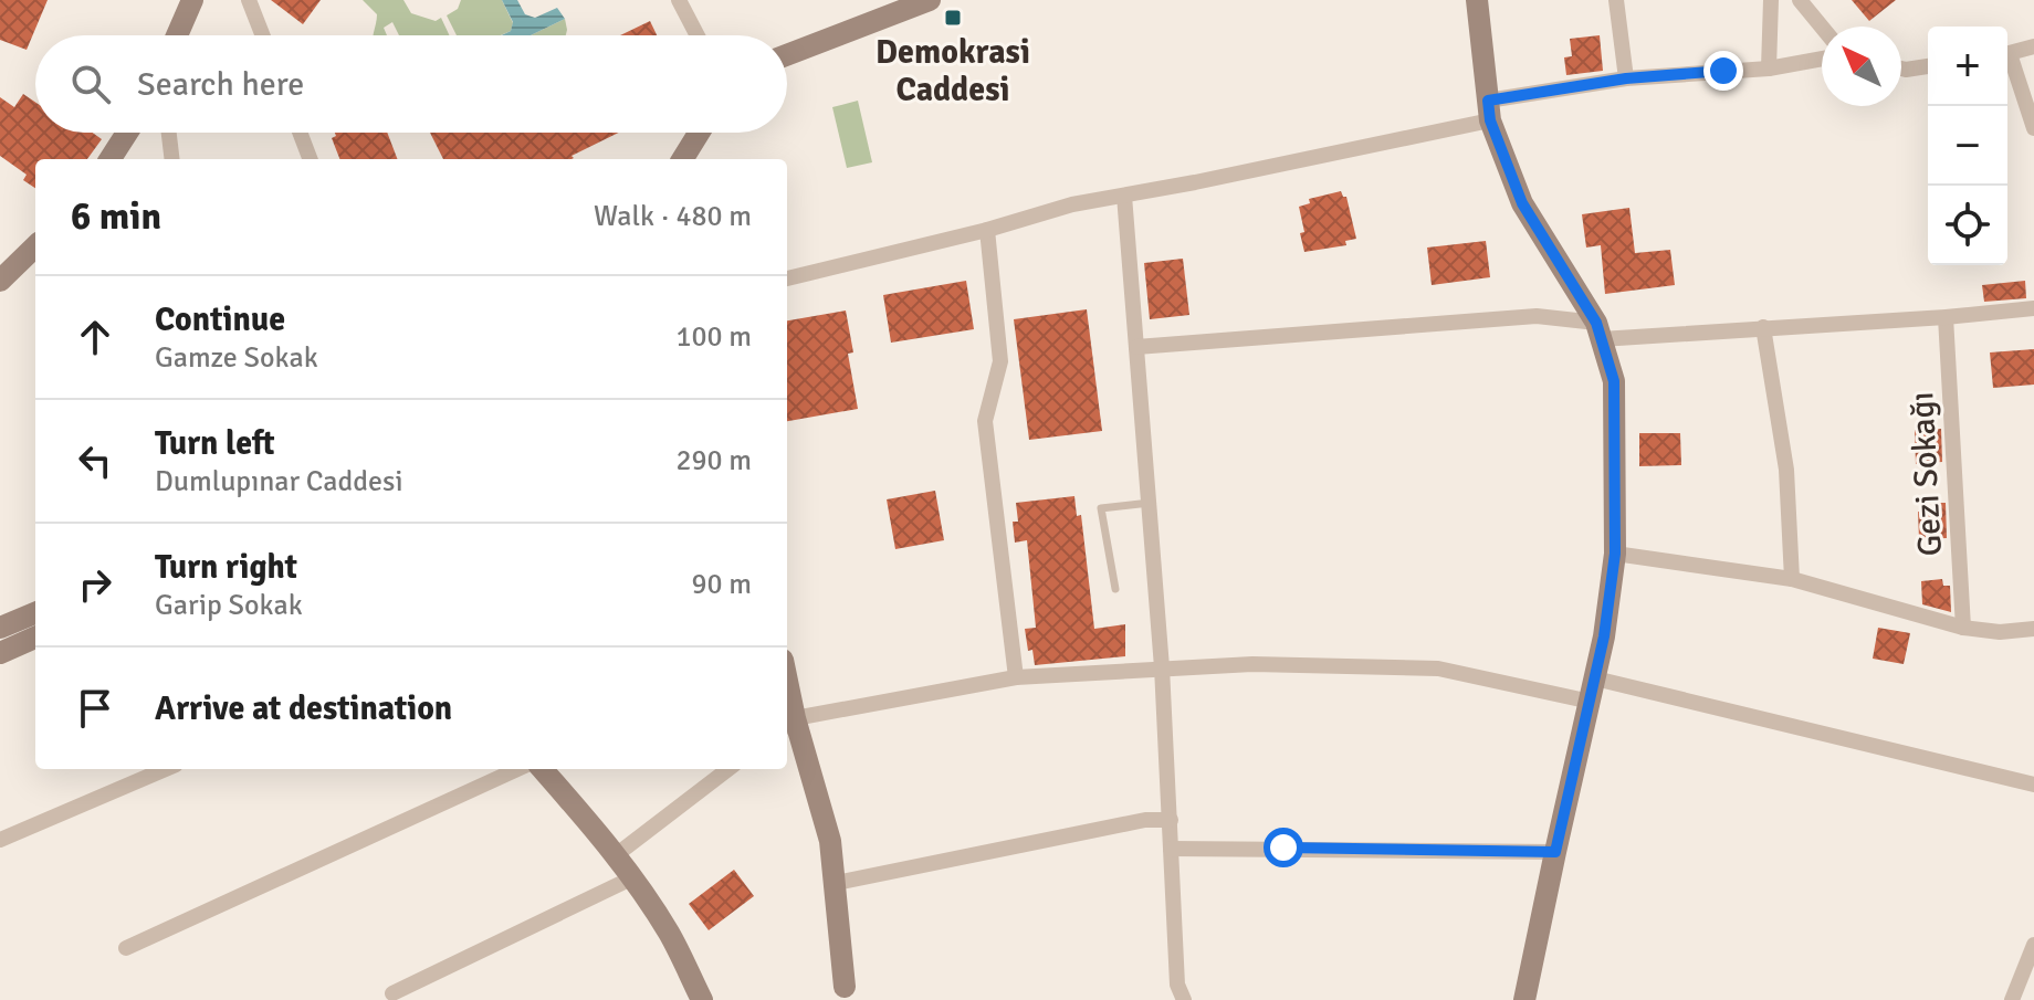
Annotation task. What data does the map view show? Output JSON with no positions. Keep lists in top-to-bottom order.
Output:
{
  "streets": {
    "street": ["Gezi Sokağı"]
  },
  "places": {
    "transit": ["Demokrasi Caddesi"]
  },
  "north": "top left",
  "page": {
    "map_buttons": ["+", "−"],
    "search": "Search here",
    "heading": ["6 min", "Walk · 480 m"],
    "list": [
      ["Continue", "Gamze Sokak", "100 m"],
      ["Turn left", "Dumlupınar Caddesi", "290 m"],
      ["Turn right", "Garip Sokak", "90 m"],
      "Arrive at destination"
    ]
  }
}
